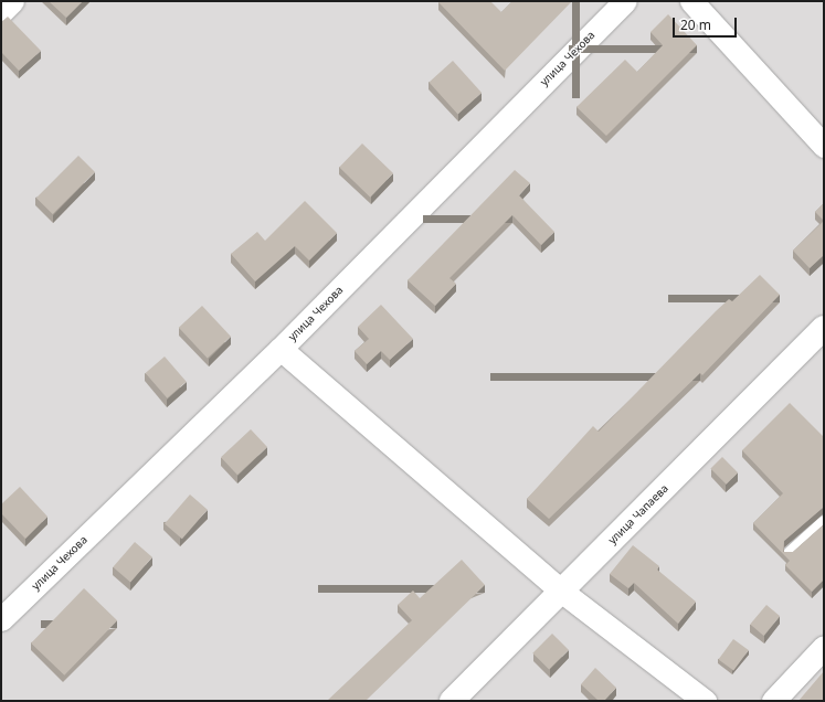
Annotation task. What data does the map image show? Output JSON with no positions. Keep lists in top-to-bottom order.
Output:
{
  "streets": {
    "street": ["улица Чехова", "улица Чапаева"]
  },
  "scale_bar": "20 m"
}
